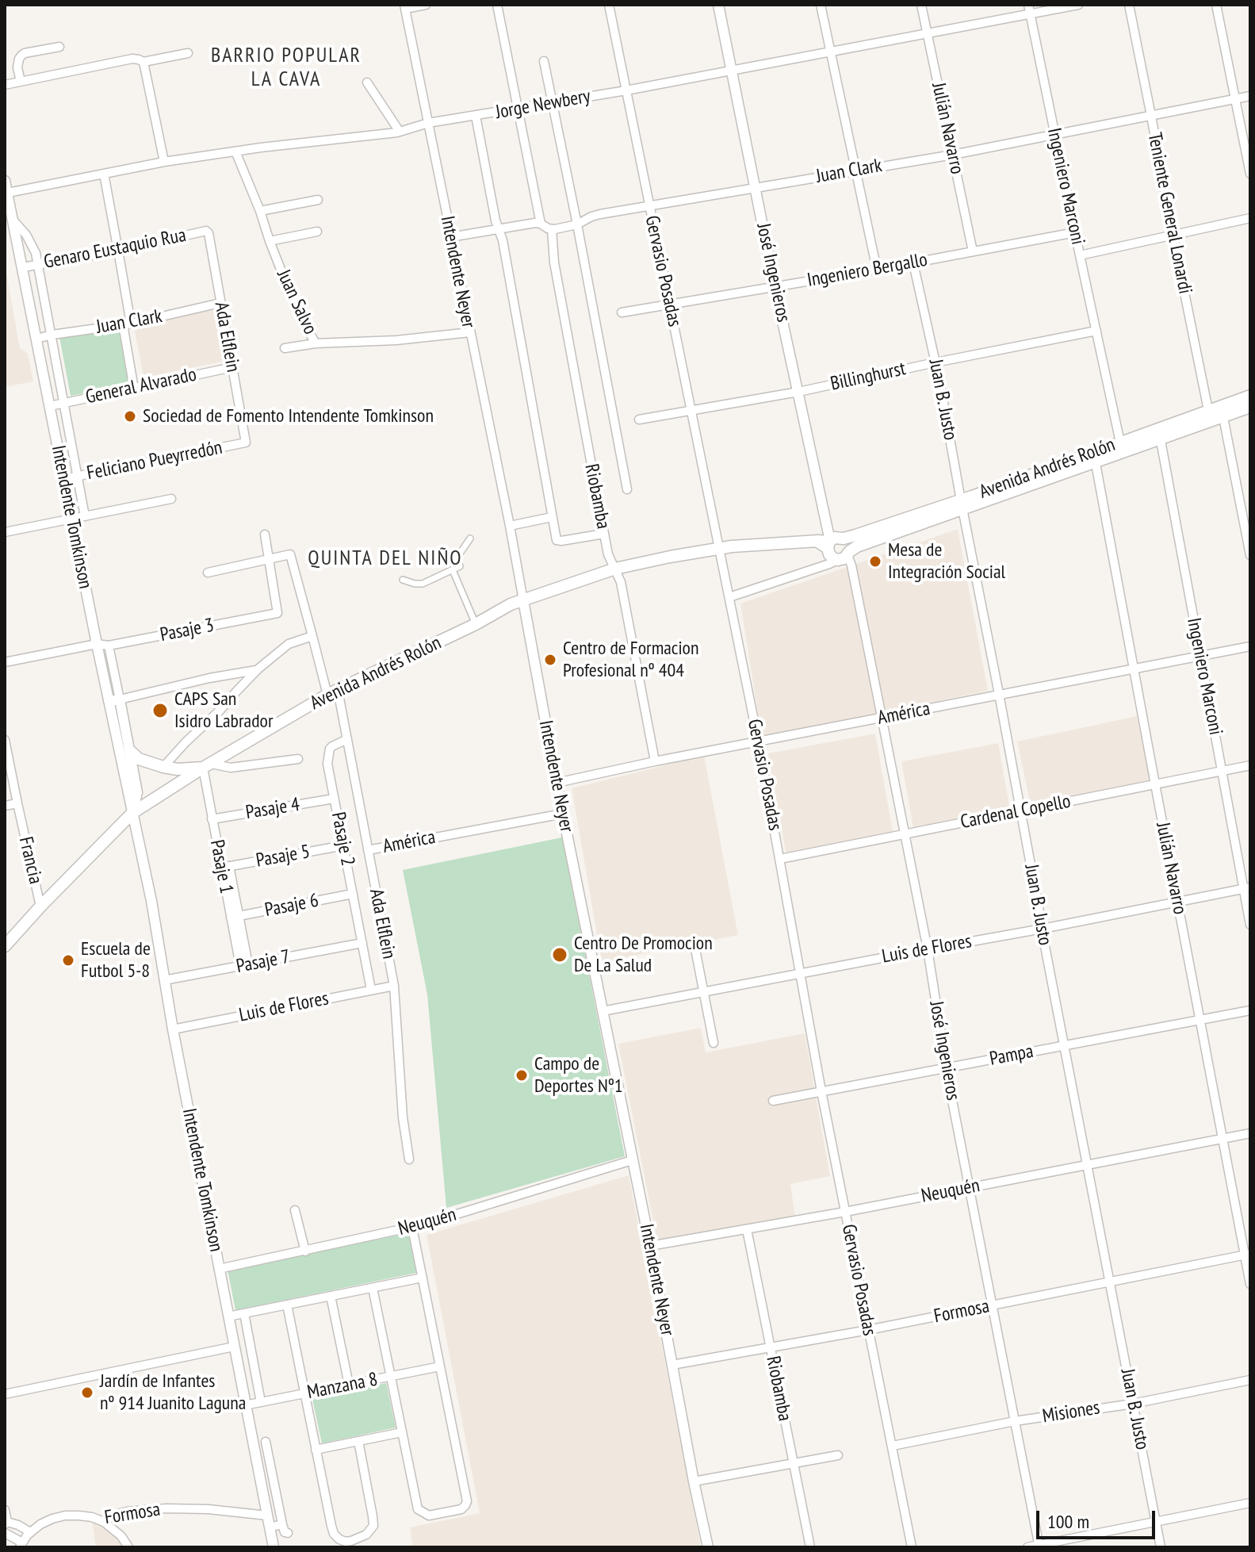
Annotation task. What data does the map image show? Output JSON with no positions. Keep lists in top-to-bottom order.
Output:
{
  "streets": {
    "main road": ["Avenida Andrés Rolón"],
    "street": [
      "Jorge Newbery",
      "Julián Navarro",
      "Juan Clark",
      "Ingeniero Marconi",
      "Teniente General Lonardi",
      "Genaro Eustaquio Rua",
      "Ingeniero Bergallo",
      "Gervasio Posadas",
      "Intendente Neyer",
      "José Ingenieros",
      "Juan Salvo",
      "Ada Elflein",
      "Billinghurst",
      "General Alvarado",
      "Juan B. Justo",
      "Feliciano Pueyrredón",
      "Riobamba",
      "Intendente Tomkinson",
      "Pasaje 3",
      "América",
      "Pasaje 4",
      "Cardenal Copello",
      "Pasaje 2",
      "Pasaje 5",
      "Francia",
      "Pasaje 1",
      "Pasaje 6",
      "Luis de Flores",
      "Pasaje 7",
      "Pampa",
      "Neuquén",
      "Formosa",
      "Manzana 8",
      "Misiones"
    ]
  },
  "crossings": [
    ["Jorge Newbery", "Julián Navarro"],
    ["Jorge Newbery", "Ingeniero Marconi"],
    ["Jorge Newbery", "Gervasio Posadas"],
    ["Jorge Newbery", "Intendente Neyer"],
    ["Jorge Newbery", "José Ingenieros"],
    ["Jorge Newbery", "Juan Salvo"],
    ["Jorge Newbery", "Intendente Tomkinson"],
    ["Julián Navarro", "Juan Clark"],
    ["Julián Navarro", "Ingeniero Bergallo"],
    ["Julián Navarro", "Avenida Andrés Rolón"],
    ["Julián Navarro", "América"],
    ["Julián Navarro", "Cardenal Copello"],
    ["Julián Navarro", "Luis de Flores"],
    ["Julián Navarro", "Pampa"],
    ["Julián Navarro", "Neuquén"],
    ["Julián Navarro", "Formosa"],
    ["Juan Clark", "Ingeniero Marconi"],
    ["Juan Clark", "Teniente General Lonardi"],
    ["Juan Clark", "Gervasio Posadas"],
    ["Juan Clark", "José Ingenieros"],
    ["Juan Clark", "Ada Elflein"],
    ["Juan Clark", "Riobamba"],
    ["Juan Clark", "Intendente Tomkinson"],
    ["Ingeniero Marconi", "Ingeniero Bergallo"],
    ["Ingeniero Marconi", "Billinghurst"],
    ["Ingeniero Marconi", "Avenida Andrés Rolón"],
    ["Ingeniero Marconi", "América"],
    ["Ingeniero Marconi", "Cardenal Copello"],
    ["Ingeniero Marconi", "Luis de Flores"],
    ["Teniente General Lonardi", "Avenida Andrés Rolón"],
    ["Genaro Eustaquio Rua", "Ada Elflein"],
    ["Genaro Eustaquio Rua", "Intendente Tomkinson"],
    ["Ingeniero Bergallo", "Gervasio Posadas"],
    ["Ingeniero Bergallo", "José Ingenieros"],
    ["Ingeniero Bergallo", "Juan B. Justo"],
    ["Gervasio Posadas", "Billinghurst"],
    ["Gervasio Posadas", "Avenida Andrés Rolón"],
    ["Gervasio Posadas", "América"],
    ["Gervasio Posadas", "Cardenal Copello"],
    ["Gervasio Posadas", "Luis de Flores"],
    ["Gervasio Posadas", "Pampa"],
    ["Gervasio Posadas", "Neuquén"],
    ["Gervasio Posadas", "Formosa"],
    ["Gervasio Posadas", "Misiones"],
    ["Intendente Neyer", "Juan Salvo"],
    ["Intendente Neyer", "Avenida Andrés Rolón"],
    ["Intendente Neyer", "América"],
    ["Intendente Neyer", "Luis de Flores"],
    ["Intendente Neyer", "Neuquén"],
    ["Intendente Neyer", "Formosa"],
    ["José Ingenieros", "Billinghurst"],
    ["José Ingenieros", "Avenida Andrés Rolón"],
    ["José Ingenieros", "América"],
    ["José Ingenieros", "Cardenal Copello"],
    ["José Ingenieros", "Luis de Flores"],
    ["José Ingenieros", "Pampa"],
    ["José Ingenieros", "Neuquén"],
    ["José Ingenieros", "Formosa"],
    ["José Ingenieros", "Misiones"],
    ["Ada Elflein", "General Alvarado"],
    ["Ada Elflein", "Feliciano Pueyrredón"],
    ["Ada Elflein", "Avenida Andrés Rolón"],
    ["Ada Elflein", "Pasaje 3"],
    ["Ada Elflein", "América"],
    ["Ada Elflein", "Pasaje 2"],
    ["Ada Elflein", "Luis de Flores"],
    ["Billinghurst", "Juan B. Justo"],
    ["General Alvarado", "Intendente Tomkinson"],
    ["Juan B. Justo", "Avenida Andrés Rolón"],
    ["Juan B. Justo", "América"],
    ["Juan B. Justo", "Cardenal Copello"],
    ["Juan B. Justo", "Luis de Flores"],
    ["Juan B. Justo", "Pampa"],
    ["Juan B. Justo", "Neuquén"],
    ["Juan B. Justo", "Formosa"],
    ["Juan B. Justo", "Misiones"],
    ["Feliciano Pueyrredón", "Intendente Tomkinson"],
    ["Avenida Andrés Rolón", "Riobamba"],
    ["Avenida Andrés Rolón", "Intendente Tomkinson"],
    ["Avenida Andrés Rolón", "Francia"],
    ["Avenida Andrés Rolón", "Pasaje 1"],
    ["Riobamba", "América"],
    ["Riobamba", "Neuquén"],
    ["Riobamba", "Formosa"],
    ["Intendente Tomkinson", "Pasaje 3"],
    ["Intendente Tomkinson", "Luis de Flores"],
    ["Intendente Tomkinson", "Pasaje 7"],
    ["Intendente Tomkinson", "Neuquén"],
    ["Intendente Tomkinson", "Formosa"],
    ["Intendente Tomkinson", "Manzana 8"],
    ["Pasaje 4", "Pasaje 2"],
    ["Pasaje 4", "Pasaje 1"],
    ["Pasaje 2", "Pasaje 5"],
    ["Pasaje 2", "Pasaje 6"],
    ["Pasaje 2", "Luis de Flores"],
    ["Pasaje 2", "Pasaje 7"],
    ["Pasaje 5", "Pasaje 1"],
    ["Pasaje 1", "Pasaje 6"],
    ["Pasaje 1", "Pasaje 7"]
  ],
  "districts": ["BARRIO POPULAR LA CAVA", "QUINTA DEL NIÑO"],
  "places": [
    "Sociedad de Fomento Intendente Tomkinson",
    "Mesa de Integración Social",
    "Centro de Formacion Profesional nº 404",
    "CAPS San Isidro Labrador",
    "Centro De Promocion De La Salud",
    "Escuela de Futbol 5-8",
    "Campo de Deportes Nº1",
    "Jardín de Infantes nº 914 Juanito Laguna"
  ],
  "scale_bar": "100 m"
}
